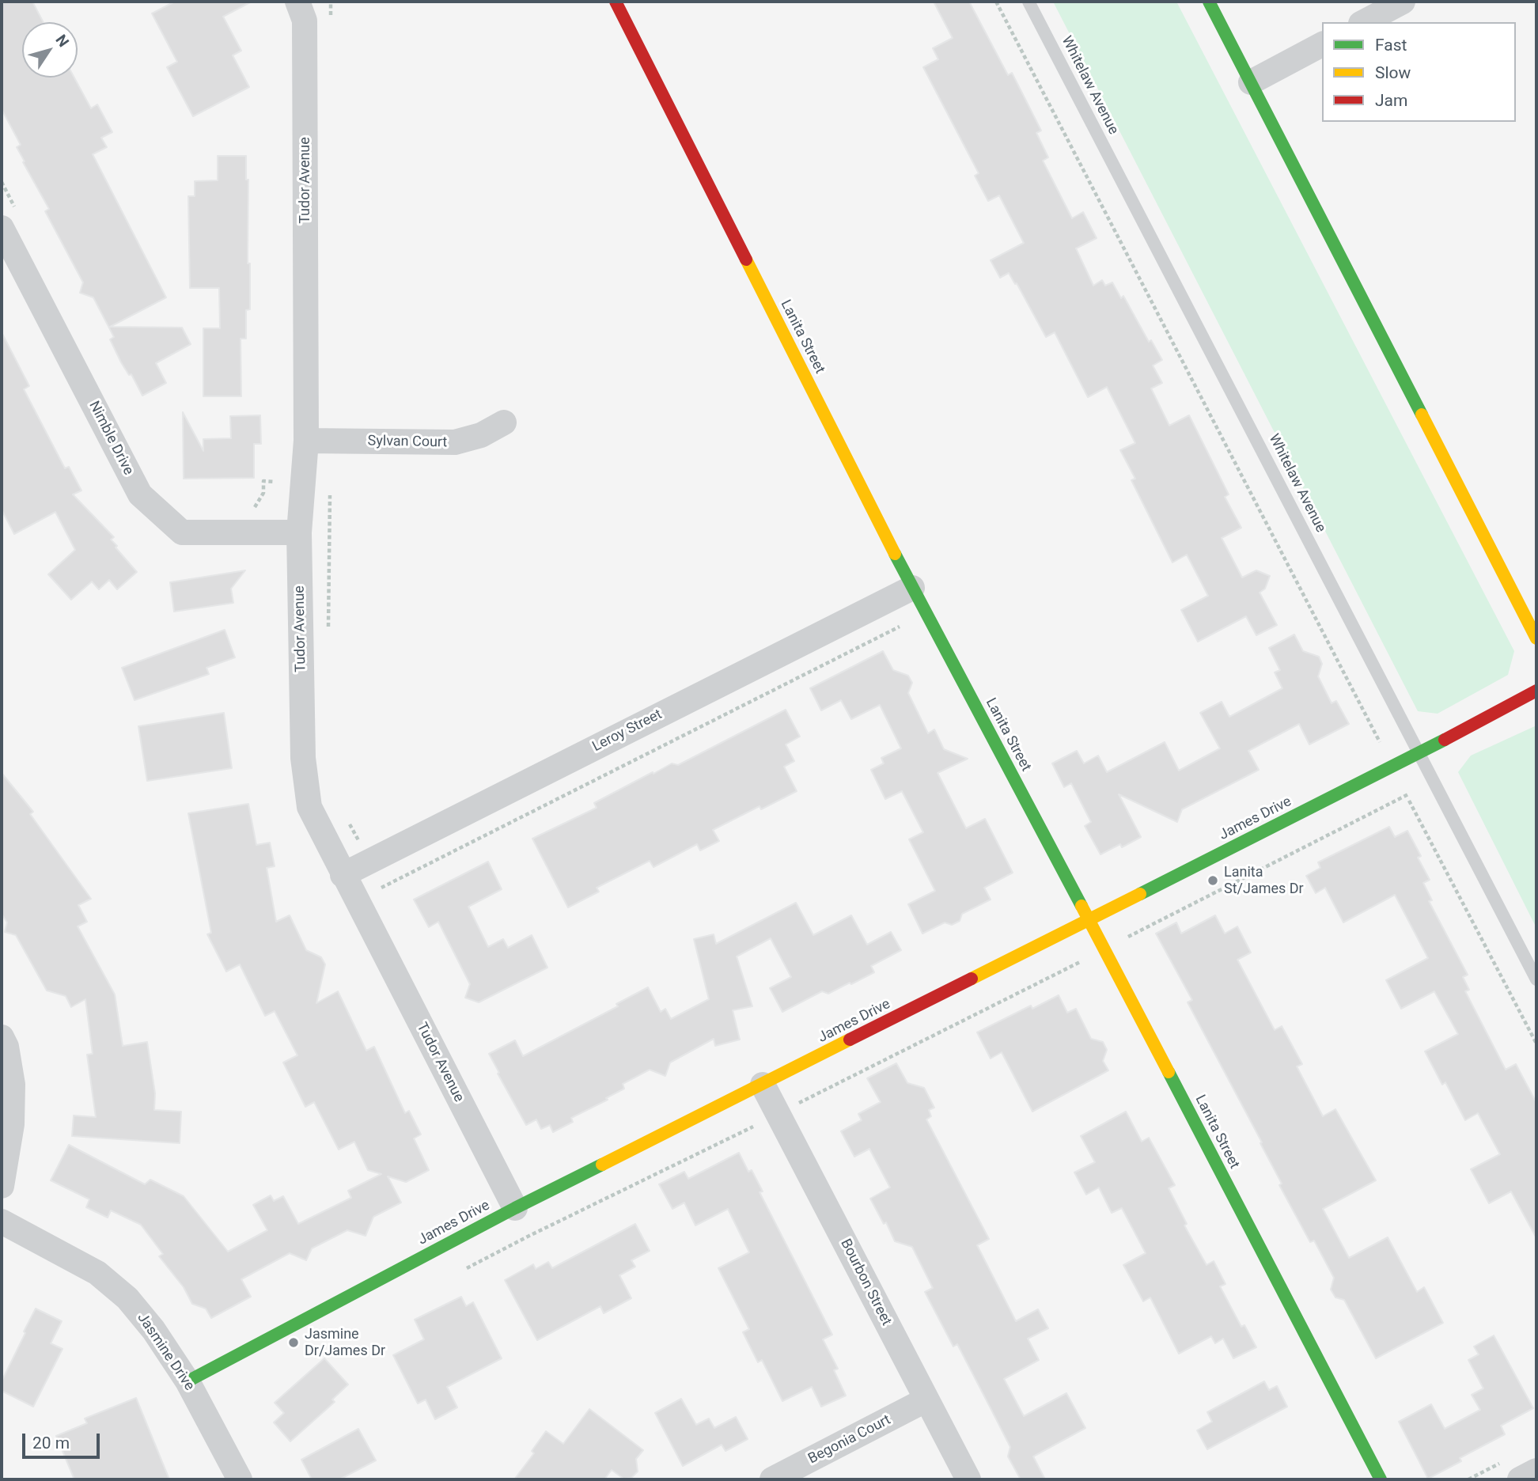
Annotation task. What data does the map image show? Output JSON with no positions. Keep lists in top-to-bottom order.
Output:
{
  "streets": {
    "street": [
      "Tudor Avenue",
      "Lanita Street",
      "Nimble Drive",
      "Sylvan Court",
      "Leroy Street",
      "James Drive",
      "Bourbon Street",
      "Jasmine Drive",
      "Begonia Court"
    ],
    "lane": ["Whitelaw Avenue"]
  },
  "crossings": [
    ["Whitelaw Avenue", "James Drive"],
    ["Tudor Avenue", "Nimble Drive"],
    ["Tudor Avenue", "Sylvan Court"],
    ["Tudor Avenue", "Leroy Street"],
    ["Tudor Avenue", "James Drive"],
    ["Lanita Street", "Leroy Street"],
    ["Lanita Street", "James Drive"],
    ["James Drive", "Bourbon Street"],
    ["James Drive", "Jasmine Drive"],
    ["Bourbon Street", "Begonia Court"]
  ],
  "places": ["Lanita St/James Dr", "Jasmine Dr/James Dr"],
  "legend": ["Fast", "Slow", "Jam"],
  "scale_bar": "20 m",
  "north": "top right"
}
